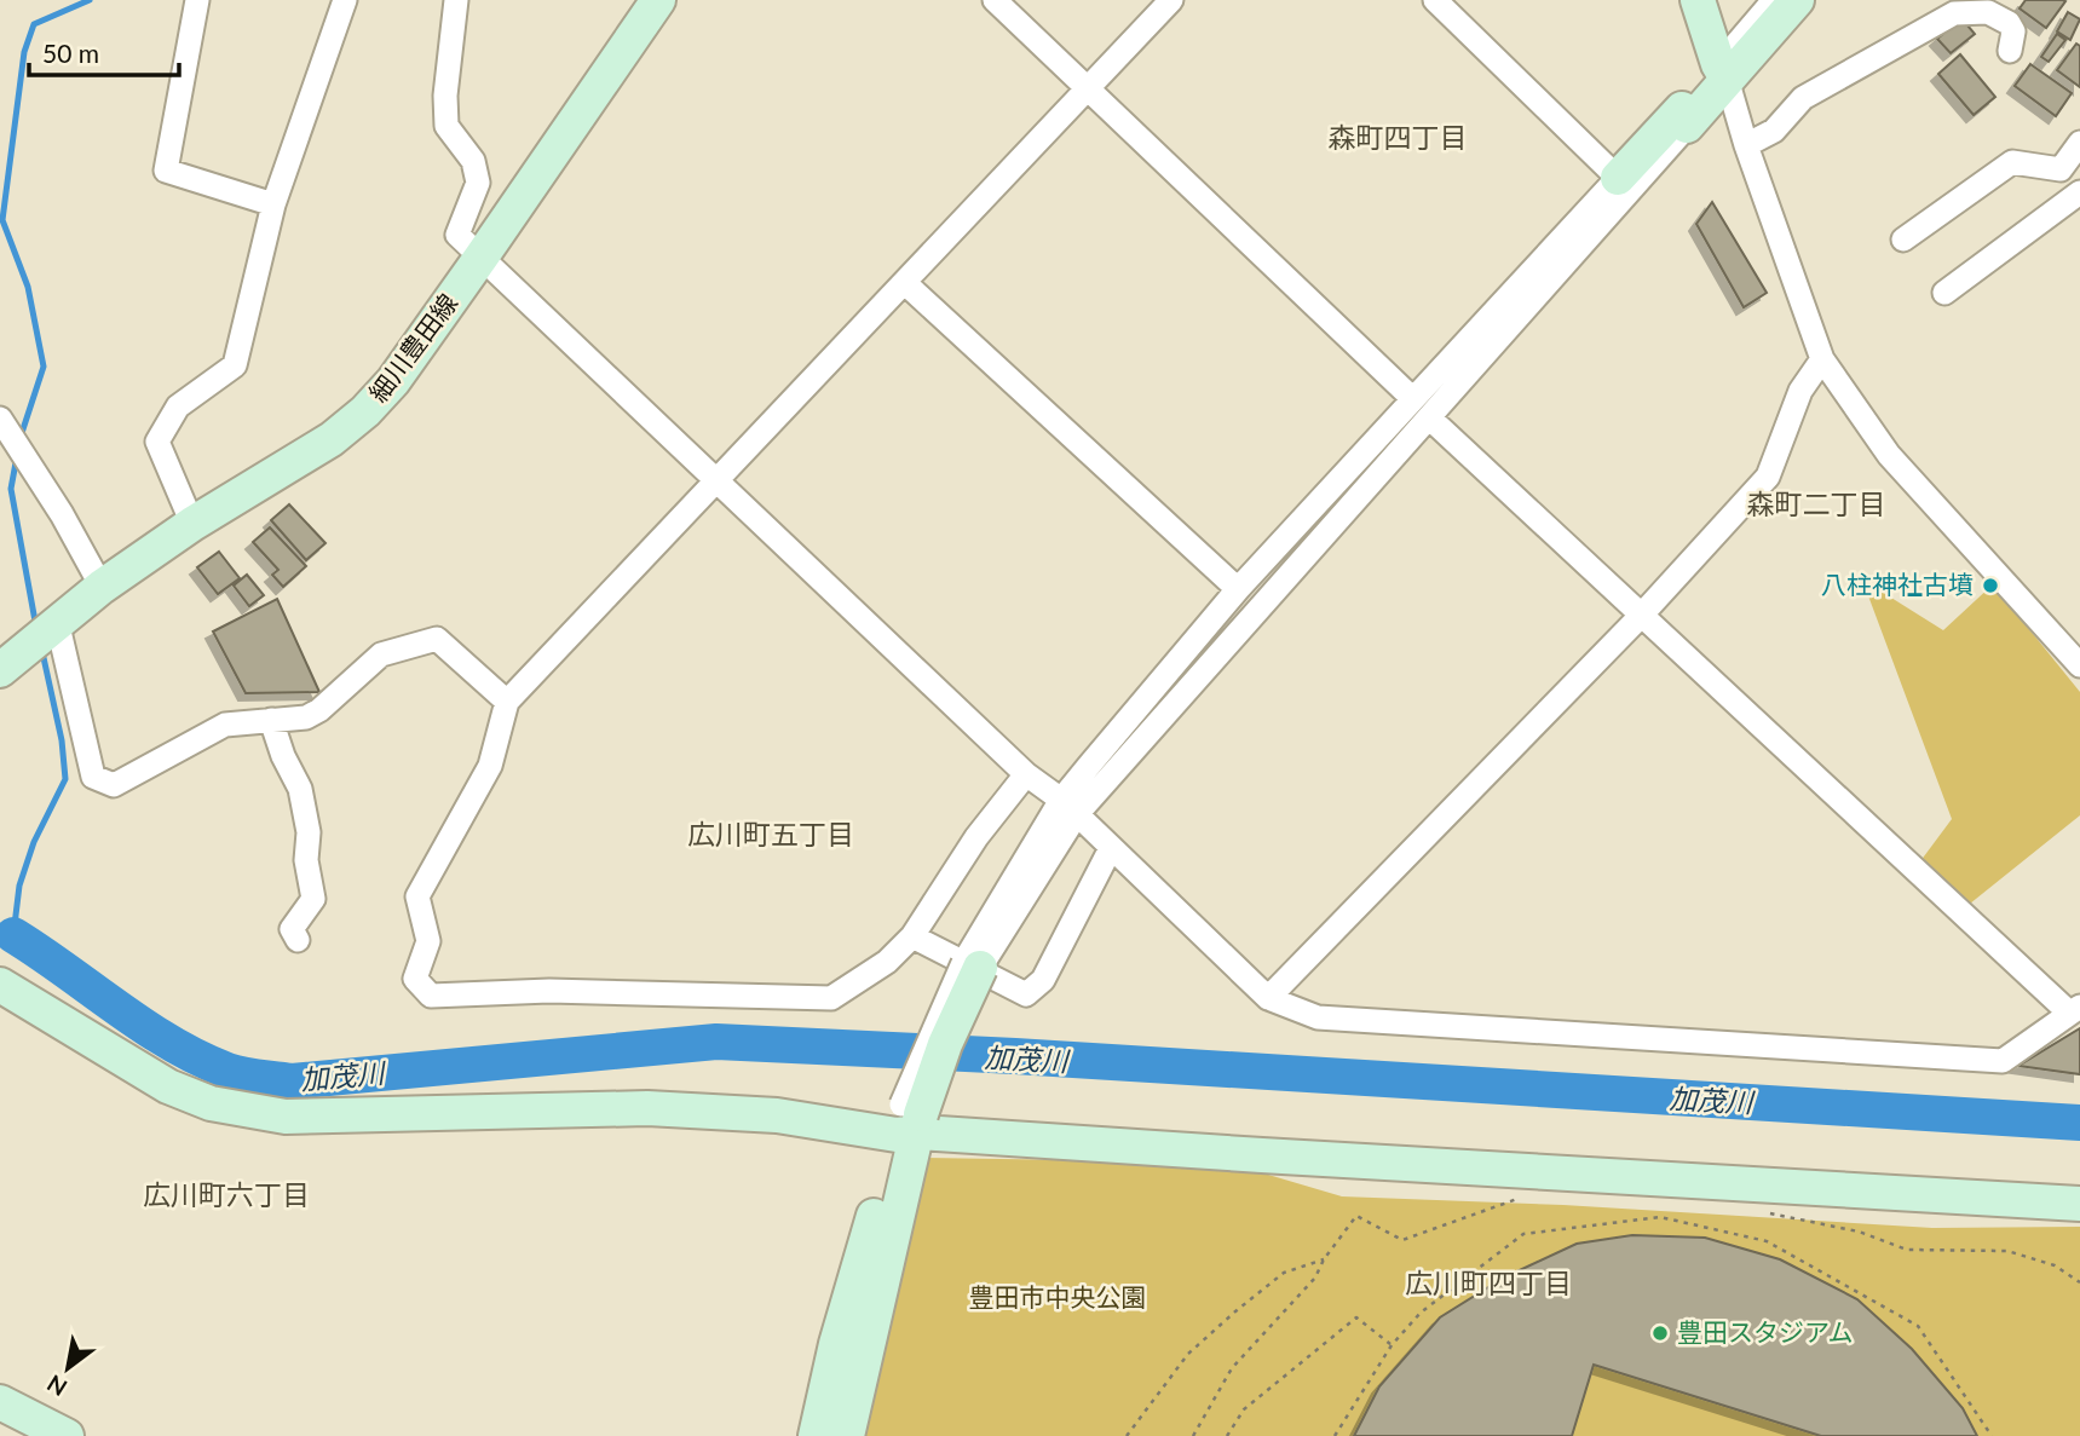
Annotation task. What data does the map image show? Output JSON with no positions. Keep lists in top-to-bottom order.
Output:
{
  "streets": {
    "street": ["細川豊田線"]
  },
  "districts": [
    "森町四丁目",
    "森町二丁目",
    "広川町五丁目",
    "広川町六丁目",
    "広川町四丁目"
  ],
  "water": ["加茂川"],
  "parks": ["豊田市中央公園"],
  "places": ["八柱神社古墳", "豊田スタジアム"],
  "scale_bar": "50 m",
  "north": "bottom left"
}
